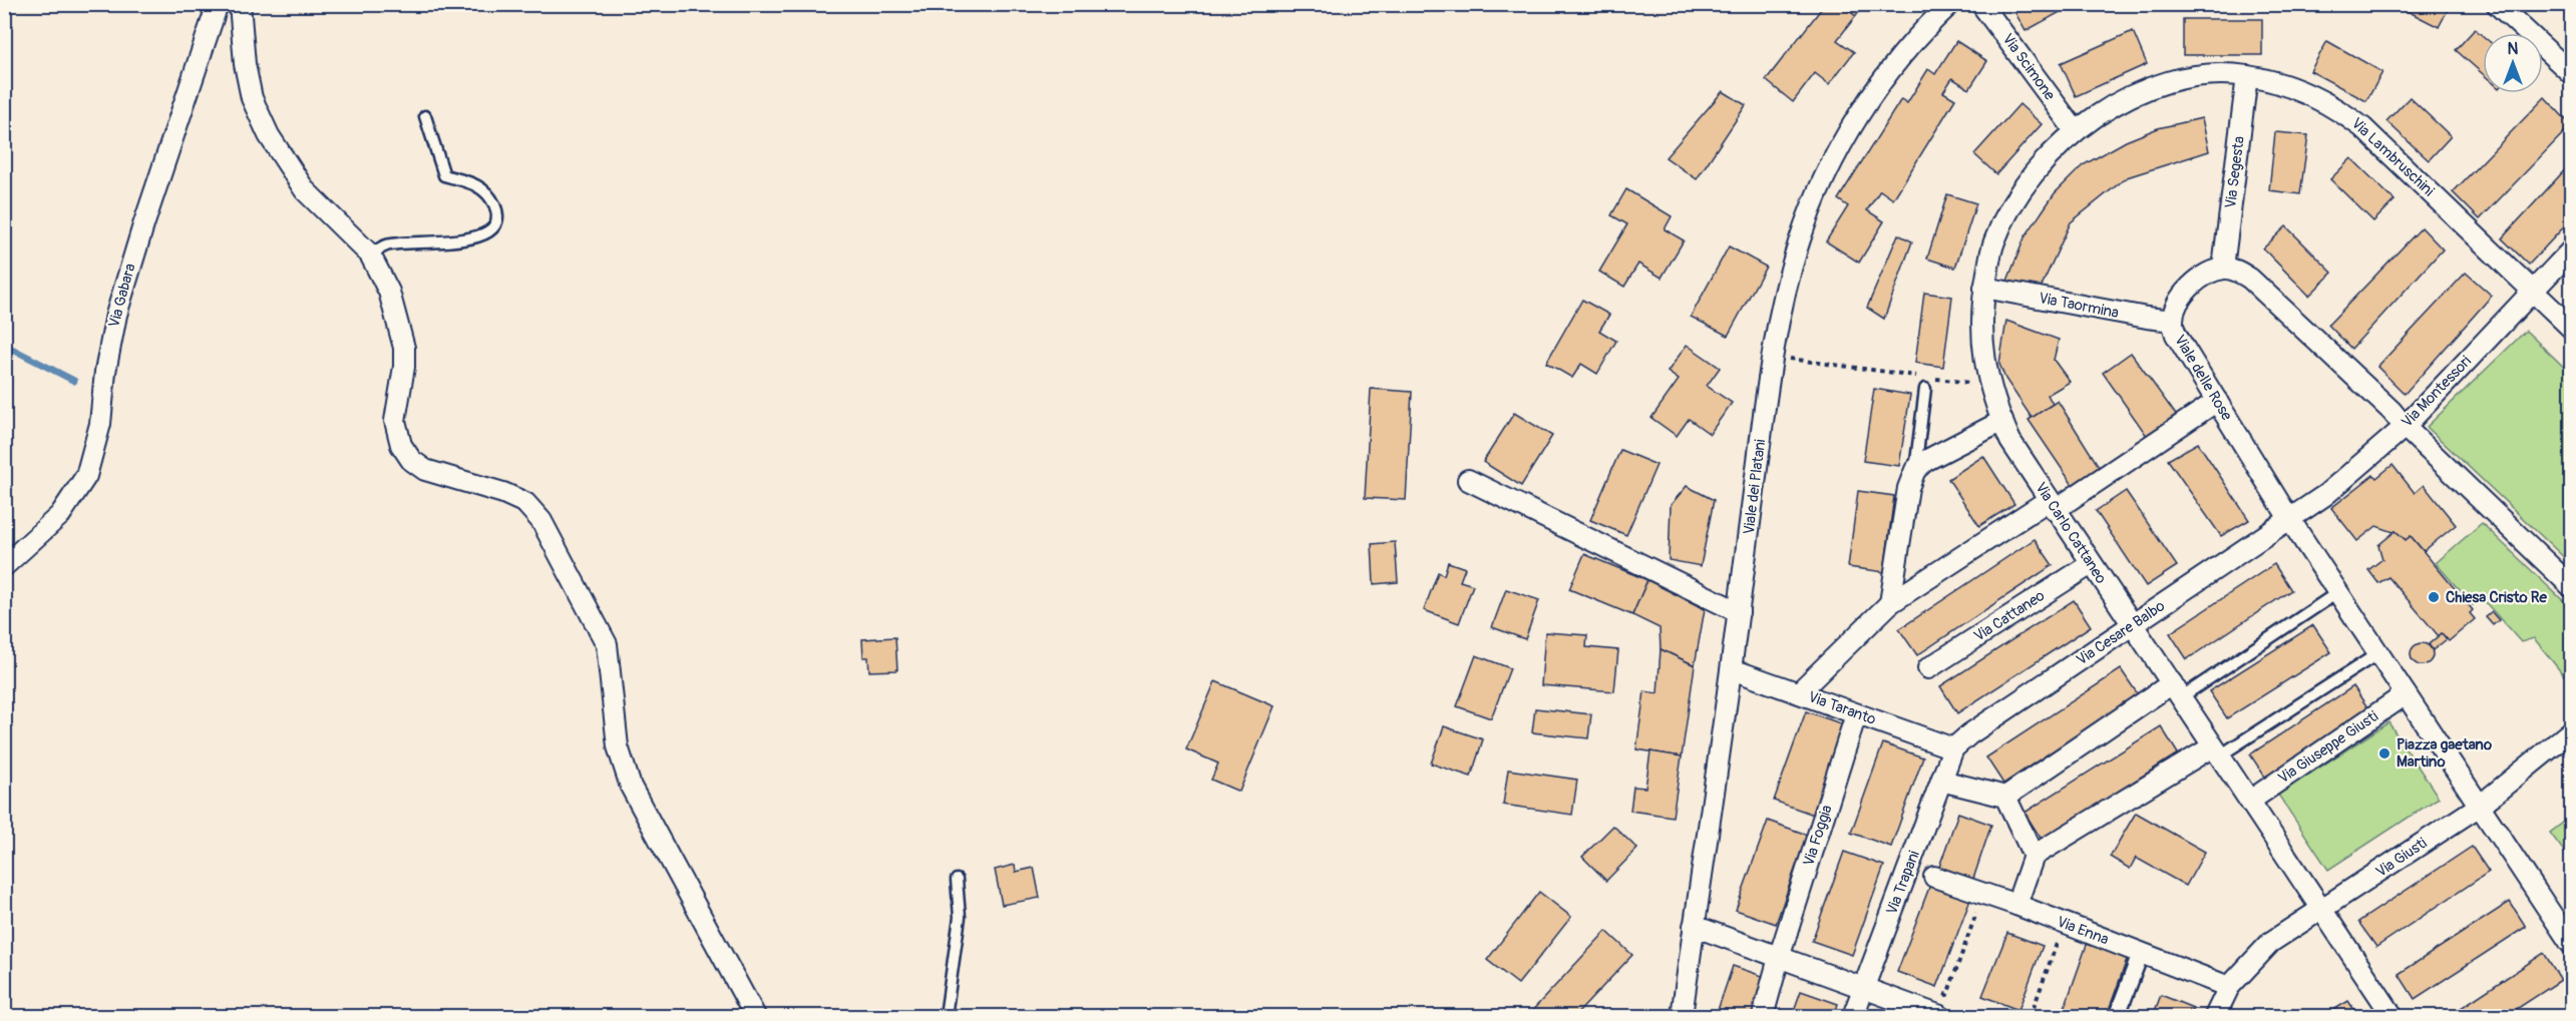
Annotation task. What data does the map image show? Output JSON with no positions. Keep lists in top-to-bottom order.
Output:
{
  "streets": {
    "street": [
      "Via Scimone",
      "Via Lambruschini",
      "Via Segesta",
      "Via Gabara",
      "Via Taormina",
      "Viale delle Rose",
      "Via Montessori",
      "Viale dei Platani",
      "Via Carlo Cattaneo",
      "Via Cattaneo",
      "Via Cesare Balbo",
      "Via Taranto",
      "Via Giuseppe Giusti",
      "Via Foggia",
      "Via Giusti",
      "Via Trapani",
      "Via Enna"
    ]
  },
  "crossings": [
    ["Via Scimone", "Via Lambruschini"],
    ["Via Scimone", "Via Carlo Cattaneo"],
    ["Via Lambruschini", "Via Segesta"],
    ["Via Lambruschini", "Via Montessori"],
    ["Via Lambruschini", "Via Carlo Cattaneo"],
    ["Via Segesta", "Viale delle Rose"],
    ["Via Taormina", "Viale delle Rose"],
    ["Via Taormina", "Via Carlo Cattaneo"],
    ["Viale delle Rose", "Via Montessori"],
    ["Viale delle Rose", "Via Cesare Balbo"],
    ["Viale delle Rose", "Via Giuseppe Giusti"],
    ["Viale delle Rose", "Via Giusti"],
    ["Via Montessori", "Via Cesare Balbo"],
    ["Viale dei Platani", "Via Taranto"],
    ["Via Carlo Cattaneo", "Via Cattaneo"],
    ["Via Carlo Cattaneo", "Via Cesare Balbo"],
    ["Via Carlo Cattaneo", "Via Giuseppe Giusti"],
    ["Via Carlo Cattaneo", "Via Giusti"],
    ["Via Cesare Balbo", "Via Taranto"],
    ["Via Cesare Balbo", "Via Trapani"],
    ["Via Taranto", "Via Foggia"],
    ["Via Taranto", "Via Trapani"],
    ["Via Giusti", "Via Enna"]
  ],
  "places": ["Chiesa Cristo Re", "Piazza gaetano Martino"],
  "north": "top"
}
